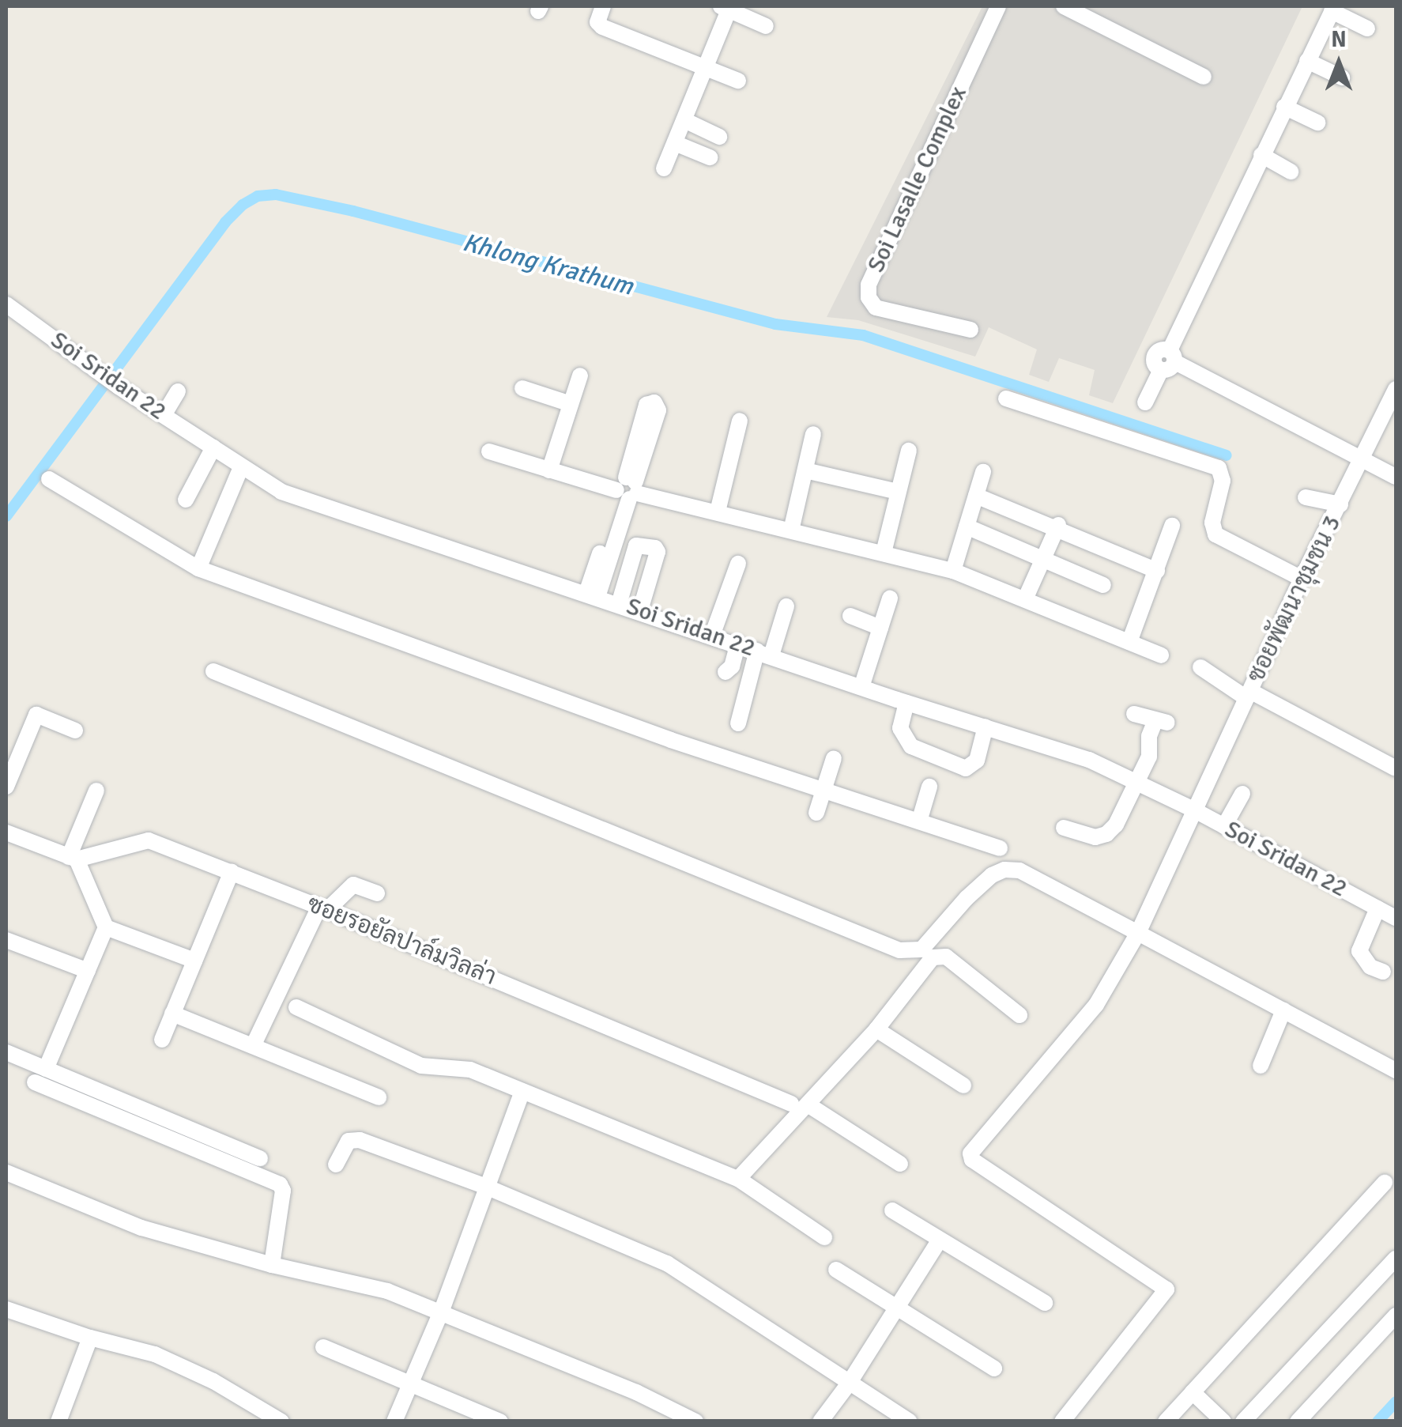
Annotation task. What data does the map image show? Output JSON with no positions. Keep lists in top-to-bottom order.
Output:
{
  "streets": {
    "street": [
      "Soi Lasalle Complex",
      "Soi Sridan 22",
      "ซอยพัฒนาชุมชน 3",
      "ซอยรอยัลปาล์มวิลล่า"
    ]
  },
  "crossings": [
    ["Soi Sridan 22", "ซอยพัฒนาชุมชน 3"]
  ],
  "water": ["Khlong Krathum"],
  "north": "top"
}
